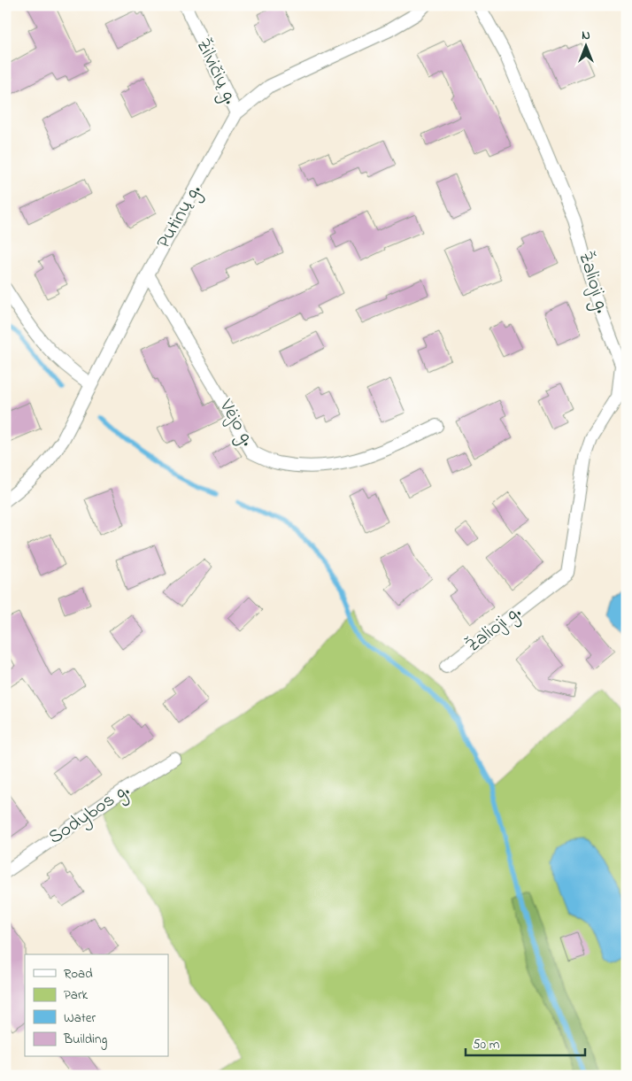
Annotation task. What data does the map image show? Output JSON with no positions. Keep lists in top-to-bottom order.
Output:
{
  "streets": {
    "street": [
      "Žilvičių g.",
      "Putinų g.",
      "Žalioji g.",
      "Vėjo g.",
      "Sodybos g."
    ]
  },
  "crossings": [
    ["Žilvičių g.", "Putinų g."],
    ["Putinų g.", "Vėjo g."]
  ],
  "legend": [
    "Road",
    "Park",
    "Water",
    "Building"
  ],
  "scale_bar": "50 m",
  "north": "top"
}
